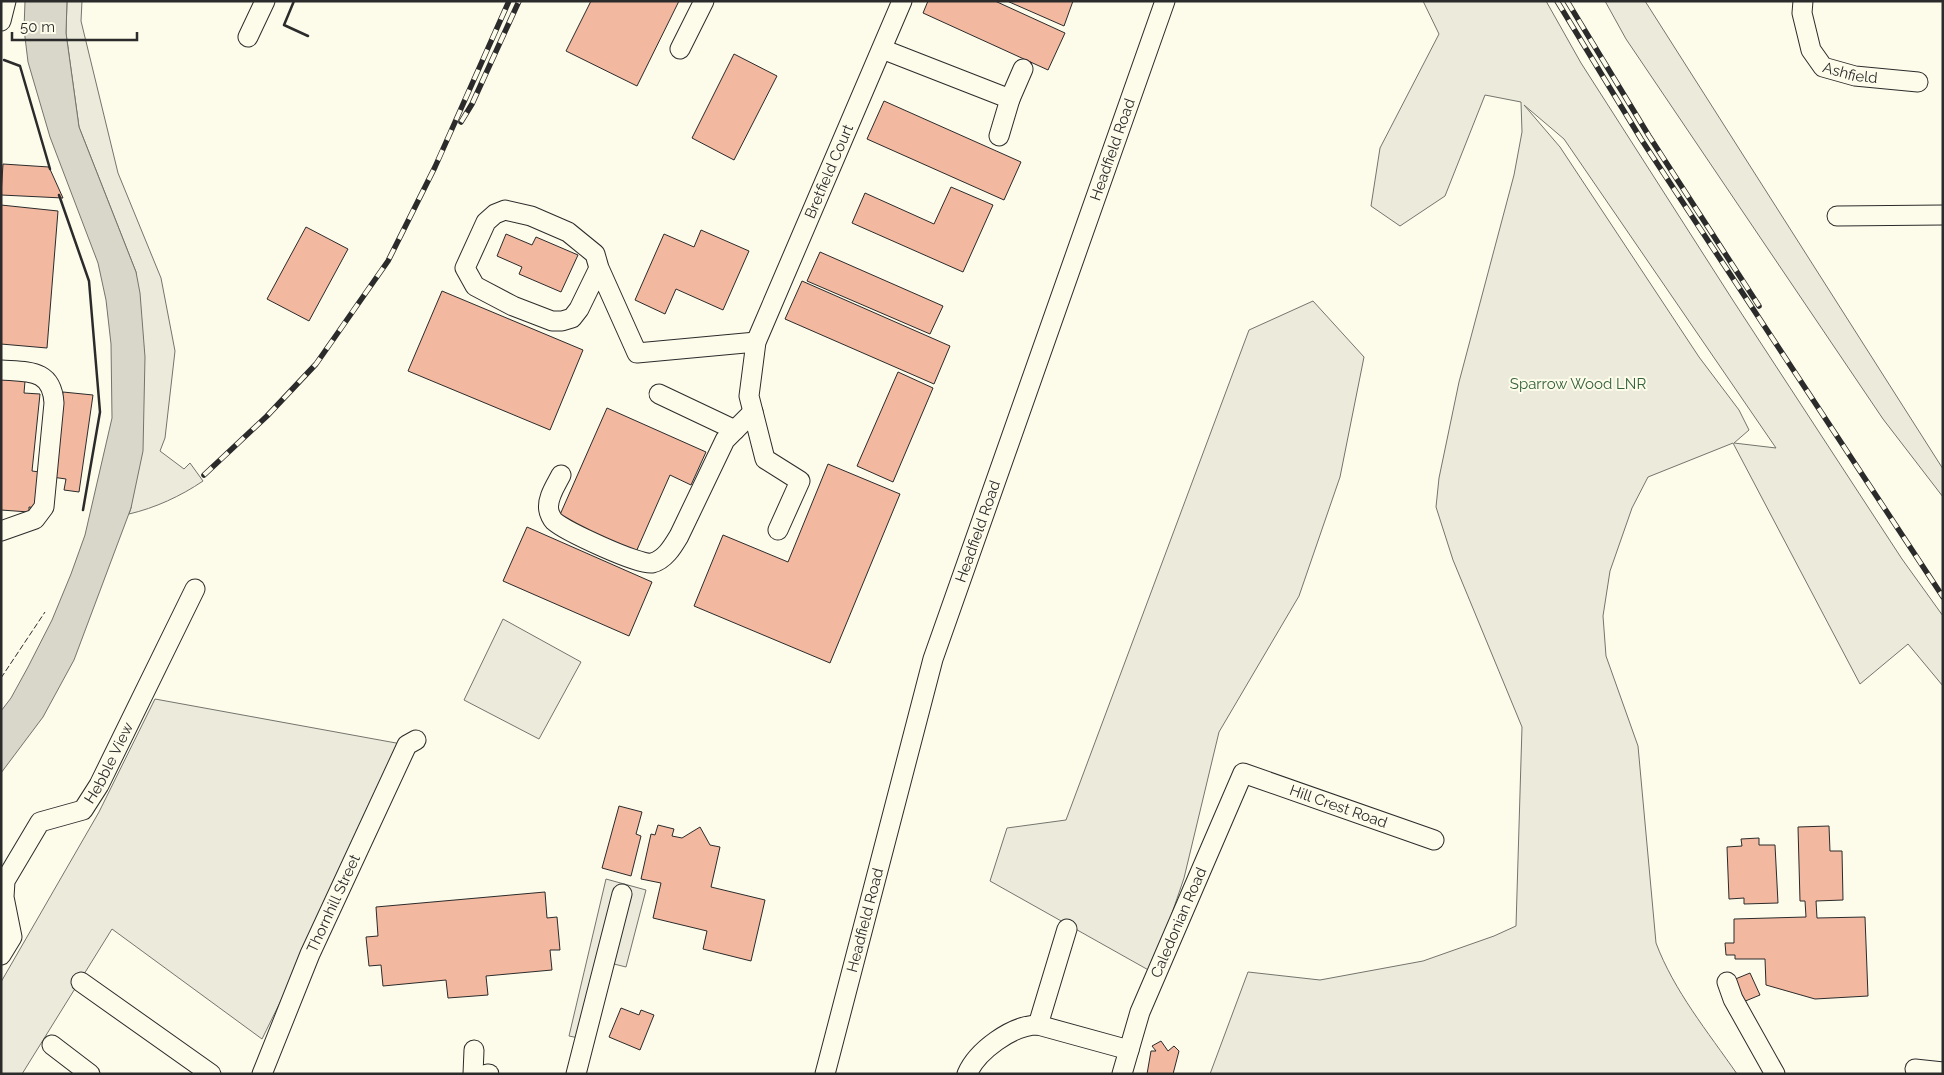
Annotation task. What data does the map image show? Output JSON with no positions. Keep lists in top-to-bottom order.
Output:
{
  "streets": {
    "street": [
      "Ashfield",
      "Headfield Road",
      "Bretfield Court",
      "Hebble View",
      "Hill Crest Road",
      "Thornhill Street",
      "Caledonian Road"
    ]
  },
  "crossings": [
    ["Hill Crest Road", "Caledonian Road"]
  ],
  "parks": ["Sparrow Wood LNR"],
  "scale_bar": "50 m"
}
